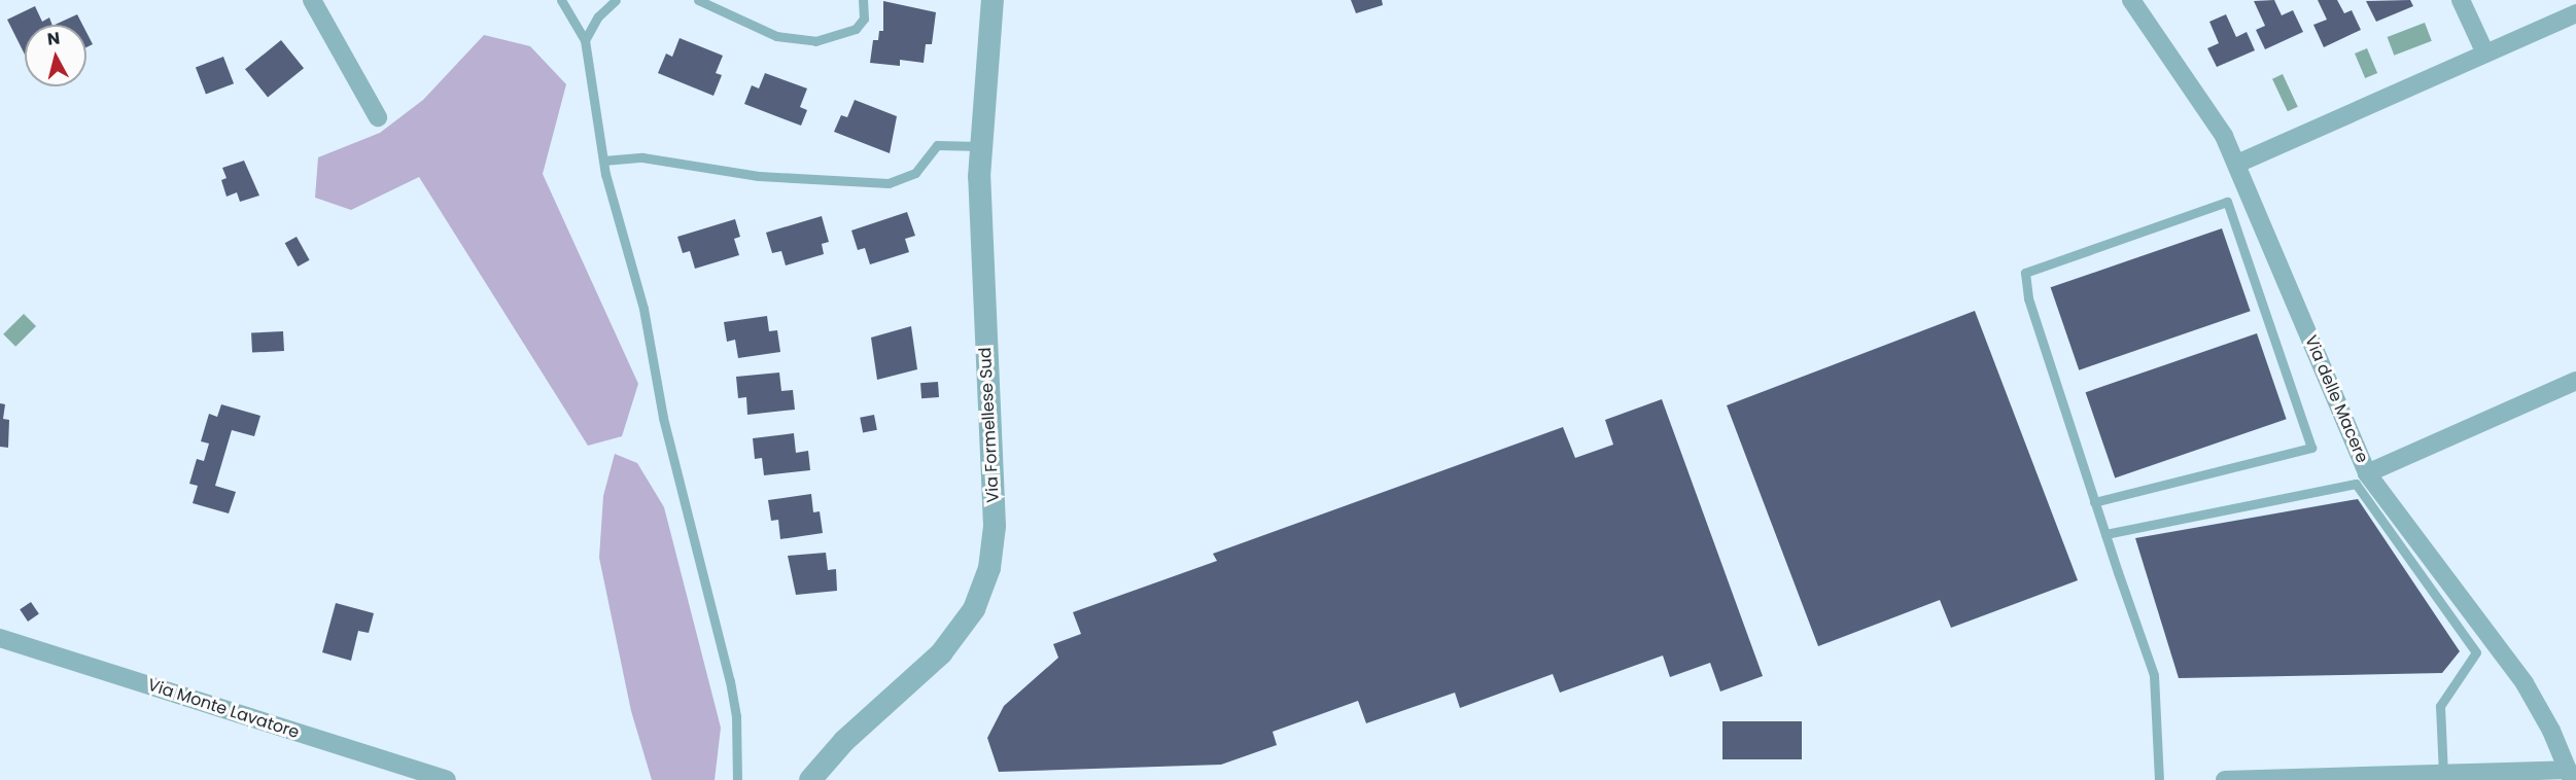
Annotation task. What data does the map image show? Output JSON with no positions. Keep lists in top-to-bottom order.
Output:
{
  "streets": {
    "street": ["Via delle Macere", "Via Formellese Sud", "Via Monte Lavatore"]
  },
  "north": "top"
}
